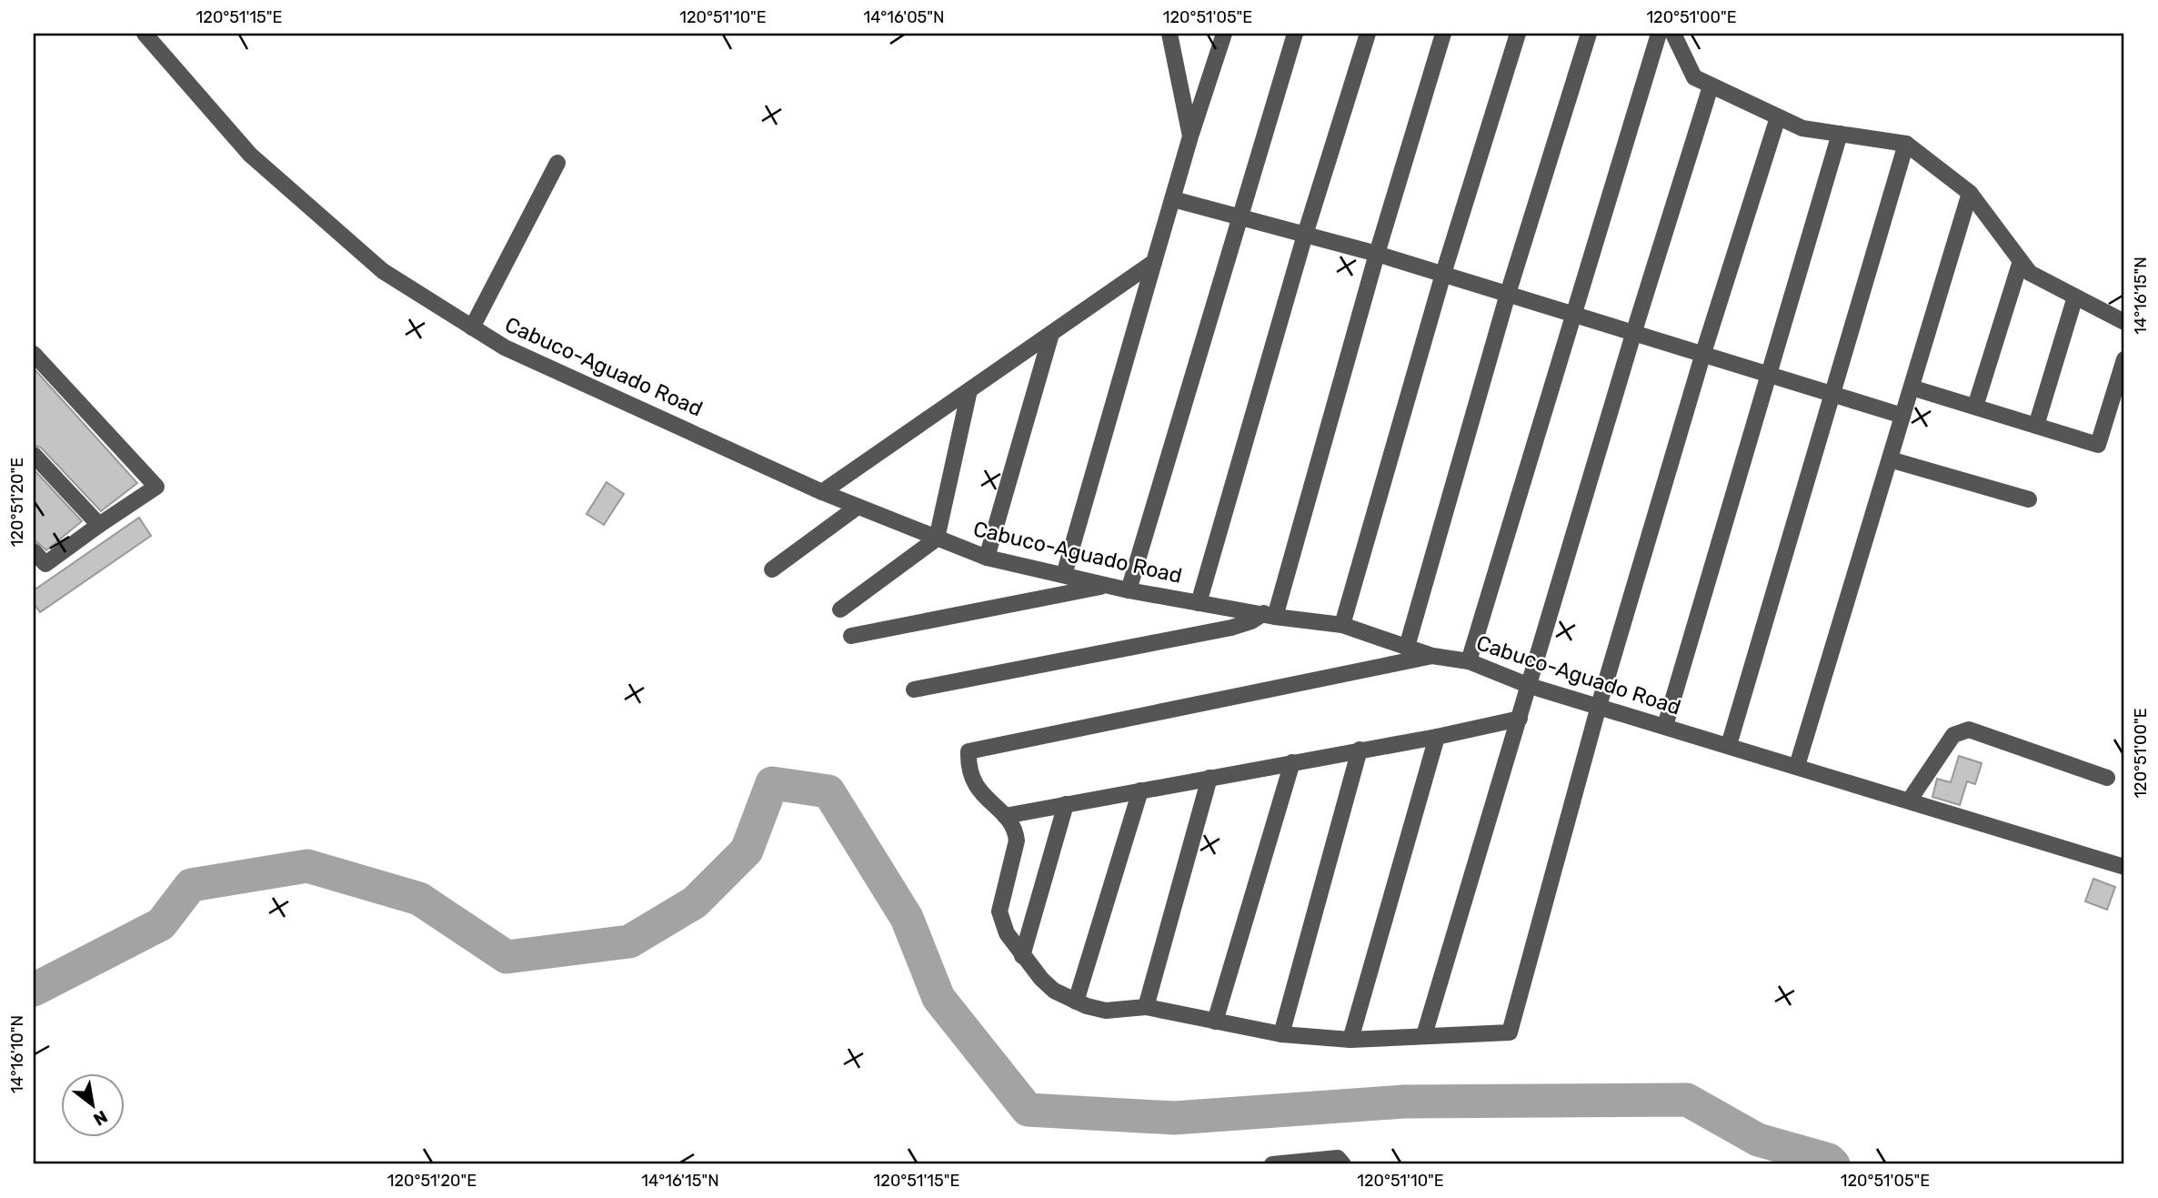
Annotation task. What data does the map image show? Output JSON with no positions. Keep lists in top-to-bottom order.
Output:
{
  "streets": {
    "street": ["Cabuco-Aguado Road"]
  },
  "north": "bottom right",
  "coordinates": [
    "120°51'15\"E",
    "120°51'10\"E",
    "14°16'05\"N",
    "120°51'05\"E",
    "120°51'00\"E",
    "14°16'15\"N",
    "120°51'20\"E",
    "14°16'10\"N"
  ]
}
